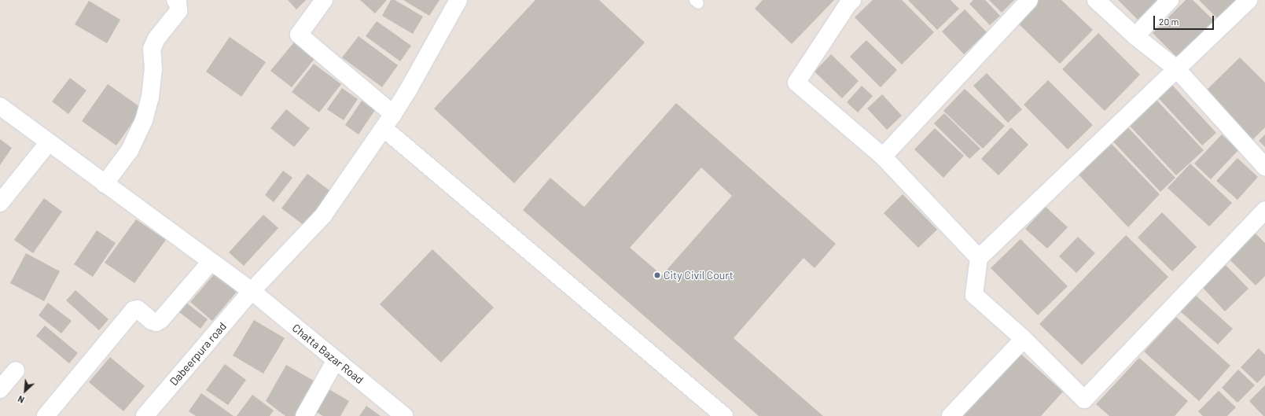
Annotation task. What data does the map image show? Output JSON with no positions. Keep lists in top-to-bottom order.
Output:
{
  "streets": {
    "street": ["Dabeerpura road", "Chatta Bazar Road"]
  },
  "crossings": [
    ["Dabeerpura road", "Chatta Bazar Road"]
  ],
  "places": ["City Civil Court"],
  "scale_bar": "20 m",
  "north": "bottom left"
}
